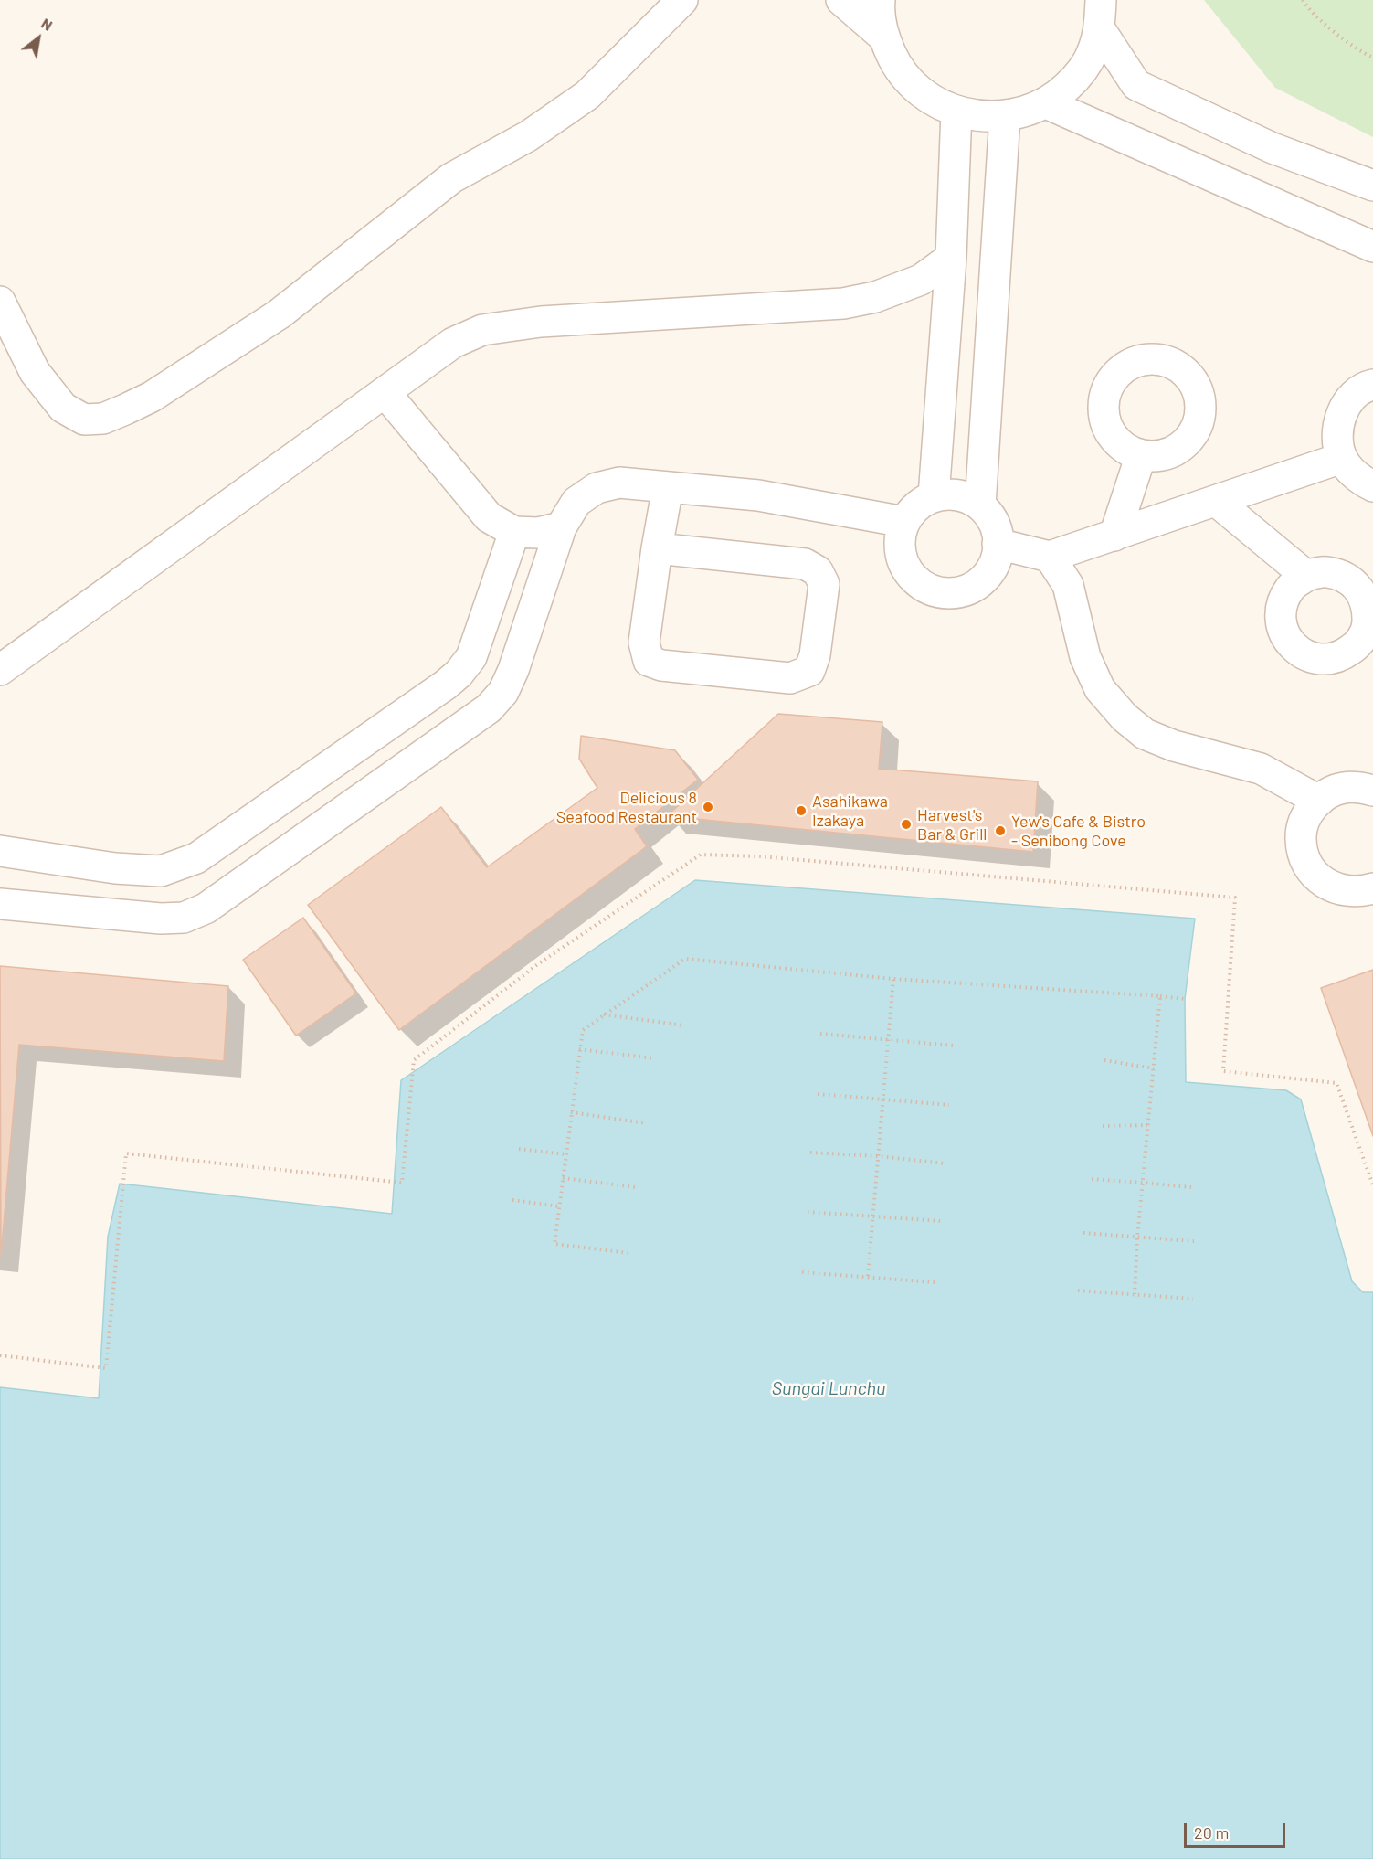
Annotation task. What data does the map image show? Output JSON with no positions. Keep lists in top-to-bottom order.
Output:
{
  "water": ["Sungai Lunchu"],
  "places": [
    "Delicious 8 Seafood Restaurant",
    "Asahikawa Izakaya",
    "Harvest's Bar & Grill",
    "Yew's Cafe & Bistro - Senibong Cove"
  ],
  "scale_bar": "20 m",
  "north": "top right"
}
